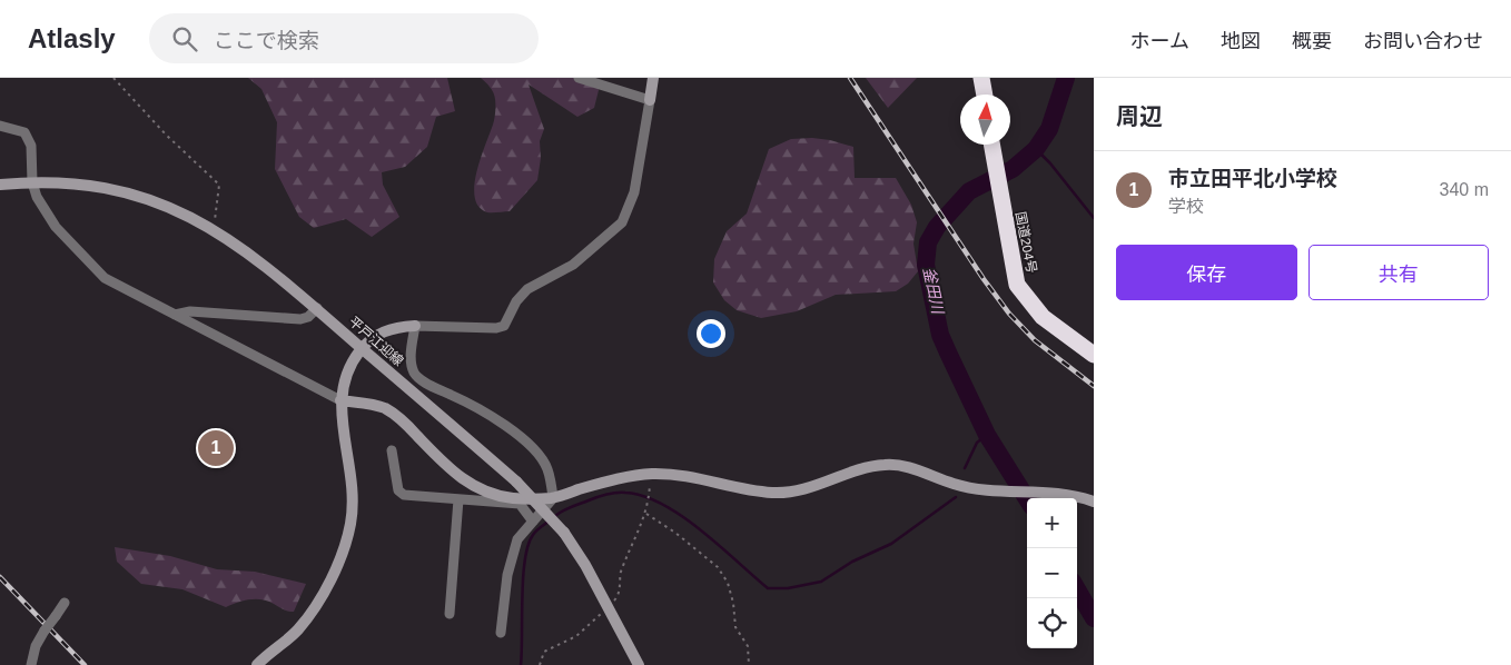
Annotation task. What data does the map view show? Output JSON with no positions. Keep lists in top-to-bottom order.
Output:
{
  "streets": {
    "highway": ["国道204号"],
    "street": ["平戸江迎線"]
  },
  "water": ["釜田川"],
  "north": "top",
  "page": {
    "header": "Atlasly",
    "search": "ここで検索",
    "nav": [
      "ホーム",
      "地図",
      "概要",
      "お問い合わせ"
    ],
    "heading": "周辺",
    "list": [
      {
        "mark": "1",
        "name": "市立田平北小学校",
        "note": "学校",
        "value": "340 m"
      }
    ],
    "buttons": ["保存", "共有"],
    "pins": "1",
    "map_buttons": ["+", "−"]
  }
}
